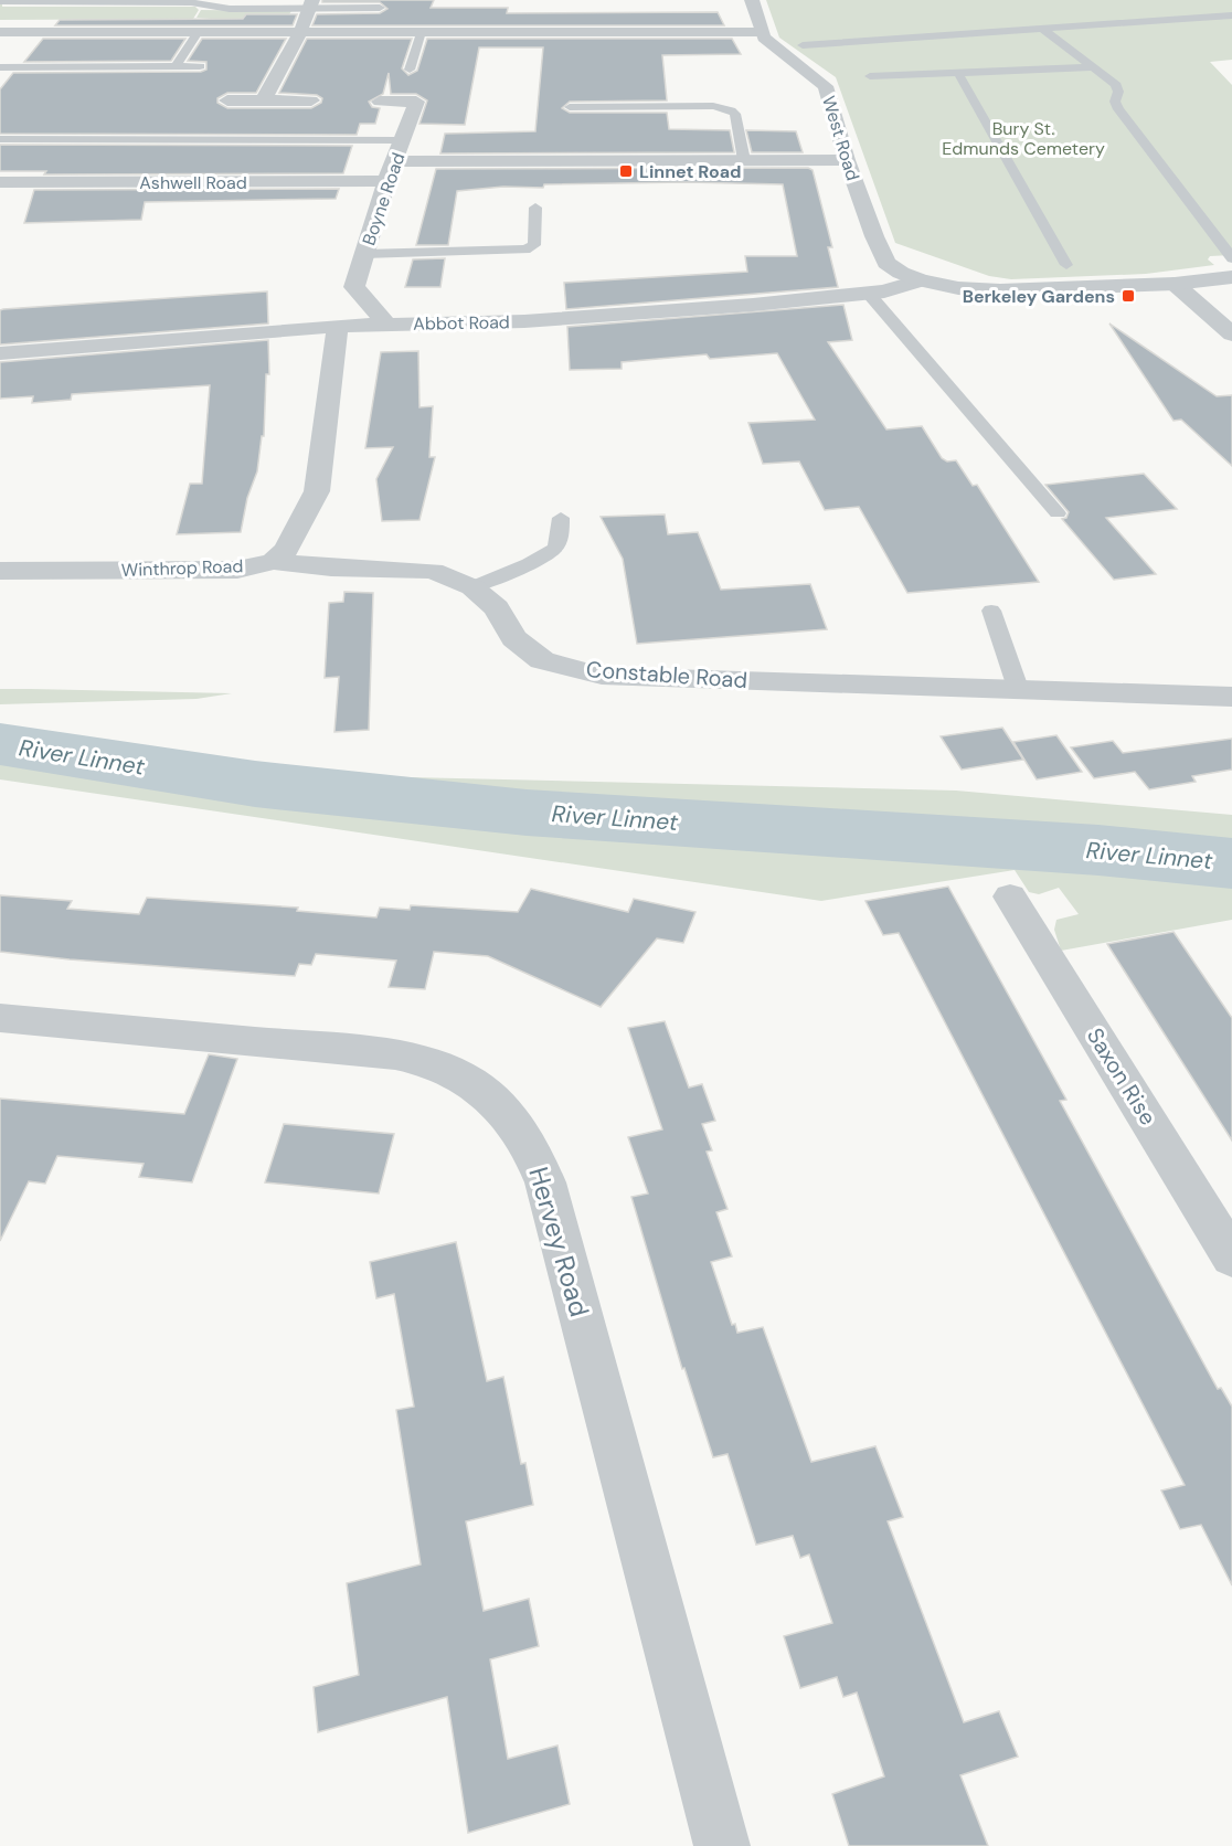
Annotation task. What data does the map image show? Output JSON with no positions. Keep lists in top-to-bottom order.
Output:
{
  "streets": {
    "street": [
      "West Road",
      "Ashwell Road",
      "Boyne Road",
      "Abbot Road",
      "Winthrop Road",
      "Constable Road",
      "Saxon Rise",
      "Hervey Road"
    ]
  },
  "crossings": [
    ["West Road", "Abbot Road"],
    ["Ashwell Road", "Boyne Road"],
    ["Boyne Road", "Abbot Road"],
    ["Abbot Road", "Winthrop Road"],
    ["Winthrop Road", "Constable Road"]
  ],
  "water": ["River Linnet"],
  "parks": ["Bury St. Edmunds Cemetery"],
  "places": {
    "transit": ["Linnet Road", "Berkeley Gardens"]
  }
}
